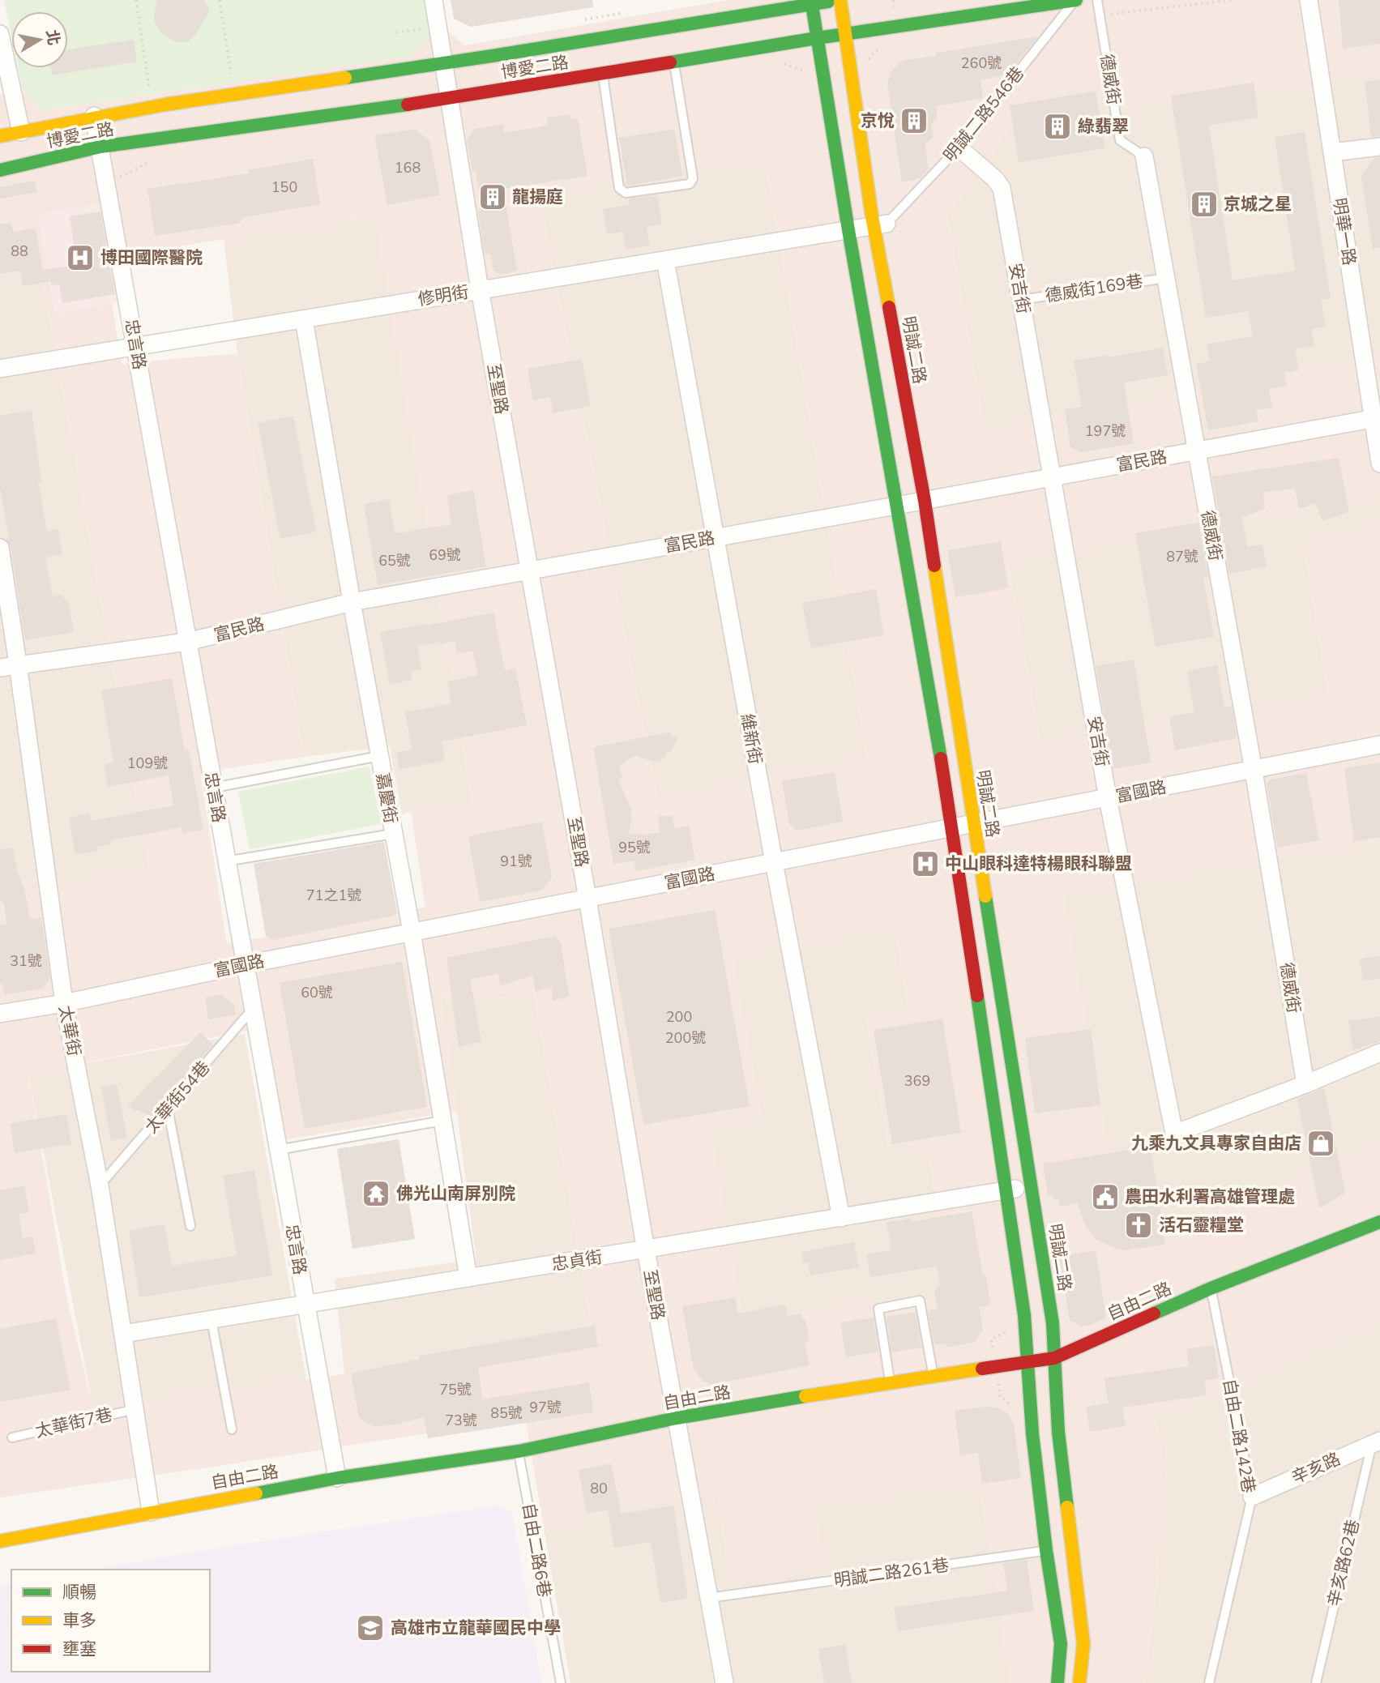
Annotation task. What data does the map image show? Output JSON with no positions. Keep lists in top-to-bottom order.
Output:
{
  "streets": {
    "street": [
      "博愛二路",
      "德威街",
      "明華一路",
      "安吉街",
      "修明街",
      "忠言路",
      "明誠二路",
      "至聖路",
      "富民路",
      "維新街",
      "富國路",
      "嘉慶街",
      "太華街",
      "忠貞街",
      "自由二路",
      "辛亥路"
    ],
    "lane": [
      "明誠二路546巷",
      "德威街169巷",
      "太華街54巷",
      "太華街7巷",
      "自由二路142巷",
      "自由二路6巷",
      "辛亥路62巷",
      "明誠二路261巷"
    ]
  },
  "crossings": [
    ["博愛二路", "明誠二路546巷"],
    ["博愛二路", "忠言路"],
    ["博愛二路", "明誠二路"],
    ["博愛二路", "至聖路"],
    ["德威街", "安吉街"],
    ["德威街", "德威街169巷"],
    ["德威街", "富民路"],
    ["德威街", "富國路"],
    ["明誠二路546巷", "安吉街"],
    ["明誠二路546巷", "修明街"],
    ["明誠二路546巷", "明誠二路"],
    ["明華一路", "富民路"],
    ["安吉街", "德威街169巷"],
    ["安吉街", "富民路"],
    ["安吉街", "富國路"],
    ["修明街", "忠言路"],
    ["修明街", "明誠二路"],
    ["修明街", "至聖路"],
    ["修明街", "維新街"],
    ["修明街", "嘉慶街"],
    ["忠言路", "富民路"],
    ["忠言路", "富國路"],
    ["忠言路", "太華街54巷"],
    ["忠言路", "忠貞街"],
    ["忠言路", "自由二路"],
    ["明誠二路", "富民路"],
    ["明誠二路", "富國路"],
    ["明誠二路", "忠貞街"],
    ["明誠二路", "自由二路"],
    ["明誠二路", "明誠二路261巷"],
    ["至聖路", "富民路"],
    ["至聖路", "富國路"],
    ["至聖路", "忠貞街"],
    ["至聖路", "自由二路"],
    ["至聖路", "明誠二路261巷"],
    ["富民路", "維新街"],
    ["富民路", "嘉慶街"],
    ["富民路", "太華街"],
    ["維新街", "富國路"],
    ["維新街", "忠貞街"],
    ["富國路", "嘉慶街"],
    ["富國路", "太華街"],
    ["嘉慶街", "忠貞街"],
    ["太華街", "太華街54巷"],
    ["太華街", "忠貞街"],
    ["太華街", "自由二路"],
    ["太華街", "太華街7巷"],
    ["自由二路", "自由二路142巷"],
    ["自由二路", "自由二路6巷"],
    ["自由二路142巷", "辛亥路"],
    ["辛亥路", "辛亥路62巷"]
  ],
  "places": {
    "building": [
      "京悅",
      "綠翡翠",
      "龍揚庭",
      "京城之星"
    ],
    "hospital": ["博田國際醫院", "中山眼科達特楊眼科聯盟"],
    "shop": ["九乘九文具專家自由店"],
    "temple": ["佛光山南屏別院"],
    "public building": ["農田水利署高雄管理處"],
    "church": ["活石靈糧堂"],
    "school or university": ["高雄市立龍華國民中學"]
  },
  "house_numbers": [
    "260號",
    "168",
    "150",
    "88",
    "197號",
    "69號",
    "87號",
    "65號",
    "109號",
    "95號",
    "91號",
    "71之1號",
    "31號",
    "60號",
    "200",
    "200號",
    "369",
    "75號",
    "97號",
    "85號",
    "73號",
    "80"
  ],
  "legend": ["順暢", "車多", "壅塞"],
  "north": "right"
}
